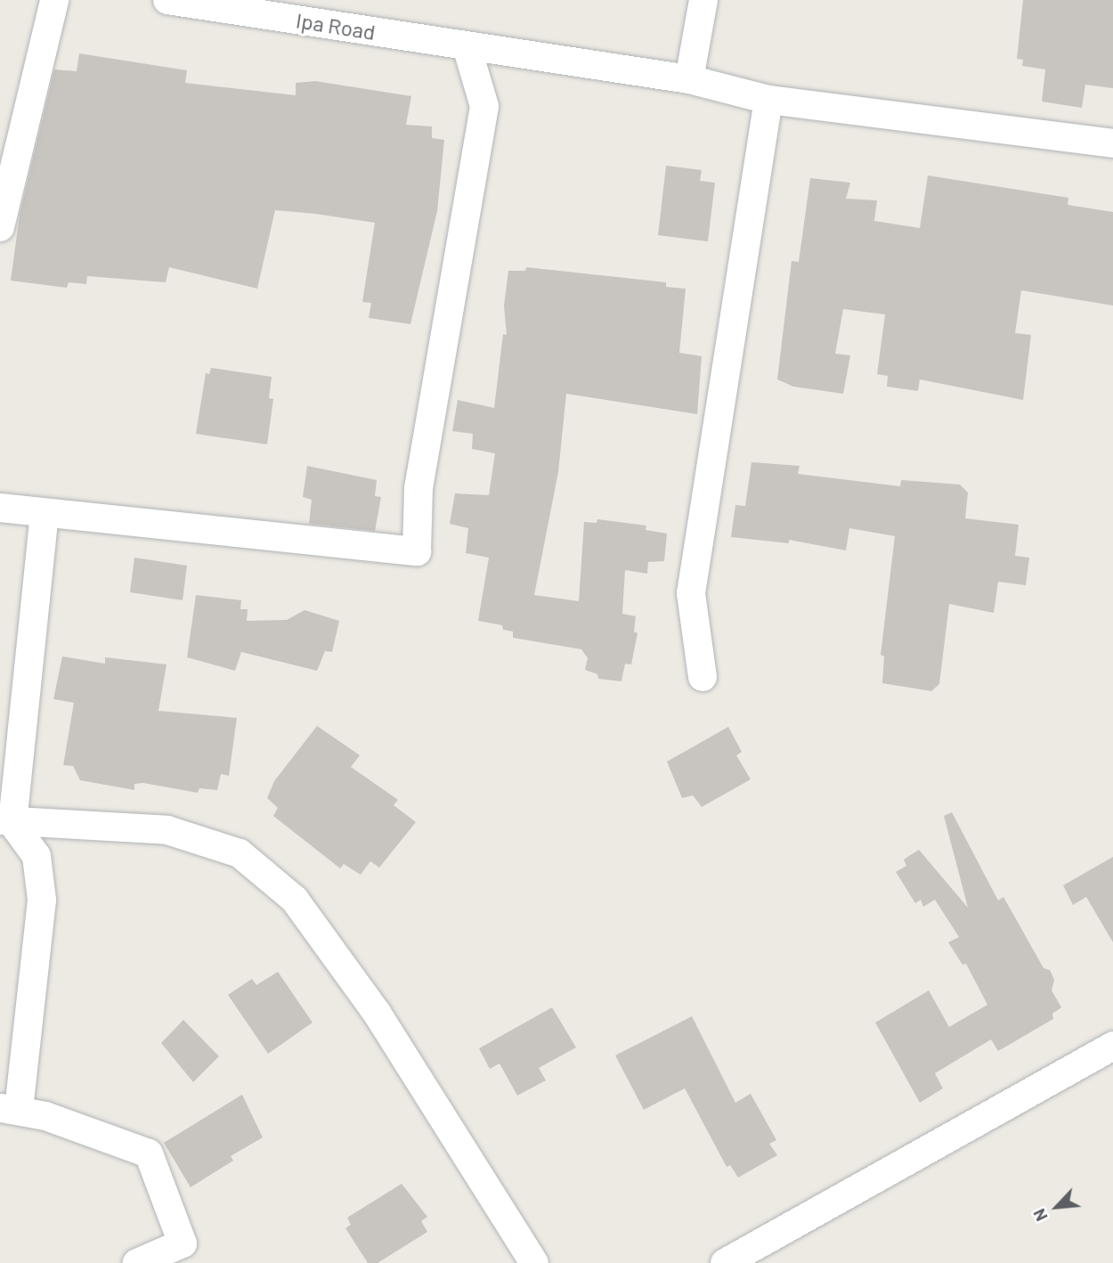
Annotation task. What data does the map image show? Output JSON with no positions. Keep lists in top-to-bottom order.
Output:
{
  "streets": {
    "street": ["Ipa Road"]
  },
  "north": "bottom left"
}
